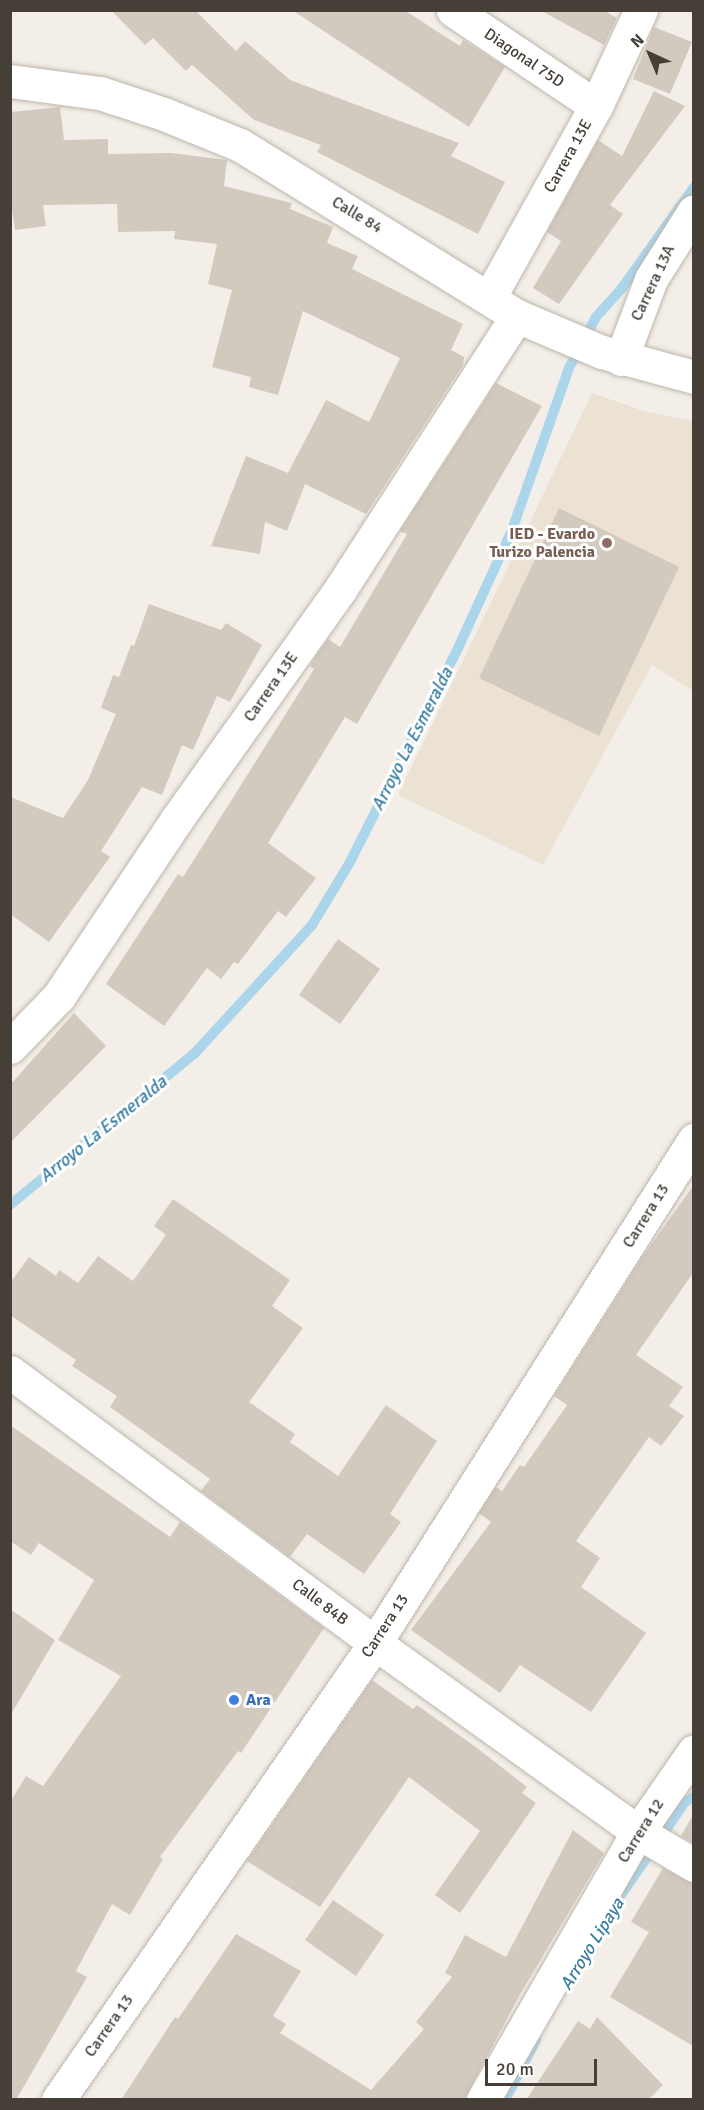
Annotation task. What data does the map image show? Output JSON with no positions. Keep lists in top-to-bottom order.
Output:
{
  "streets": {
    "street": [
      "Diagonal 75D",
      "Carrera 13E",
      "Calle 84",
      "Carrera 13A",
      "Carrera 13",
      "Calle 84B",
      "Carrera 12"
    ]
  },
  "crossings": [
    ["Diagonal 75D", "Carrera 13E"],
    ["Carrera 13E", "Calle 84"],
    ["Calle 84", "Carrera 13A"],
    ["Carrera 13", "Calle 84B"],
    ["Calle 84B", "Carrera 12"]
  ],
  "water": ["Arroyo La Esmeralda", "Arroyo Lipaya"],
  "places": ["IED - Evardo Turizo Palencia", "Ara"],
  "scale_bar": "20 m",
  "north": "top left"
}
